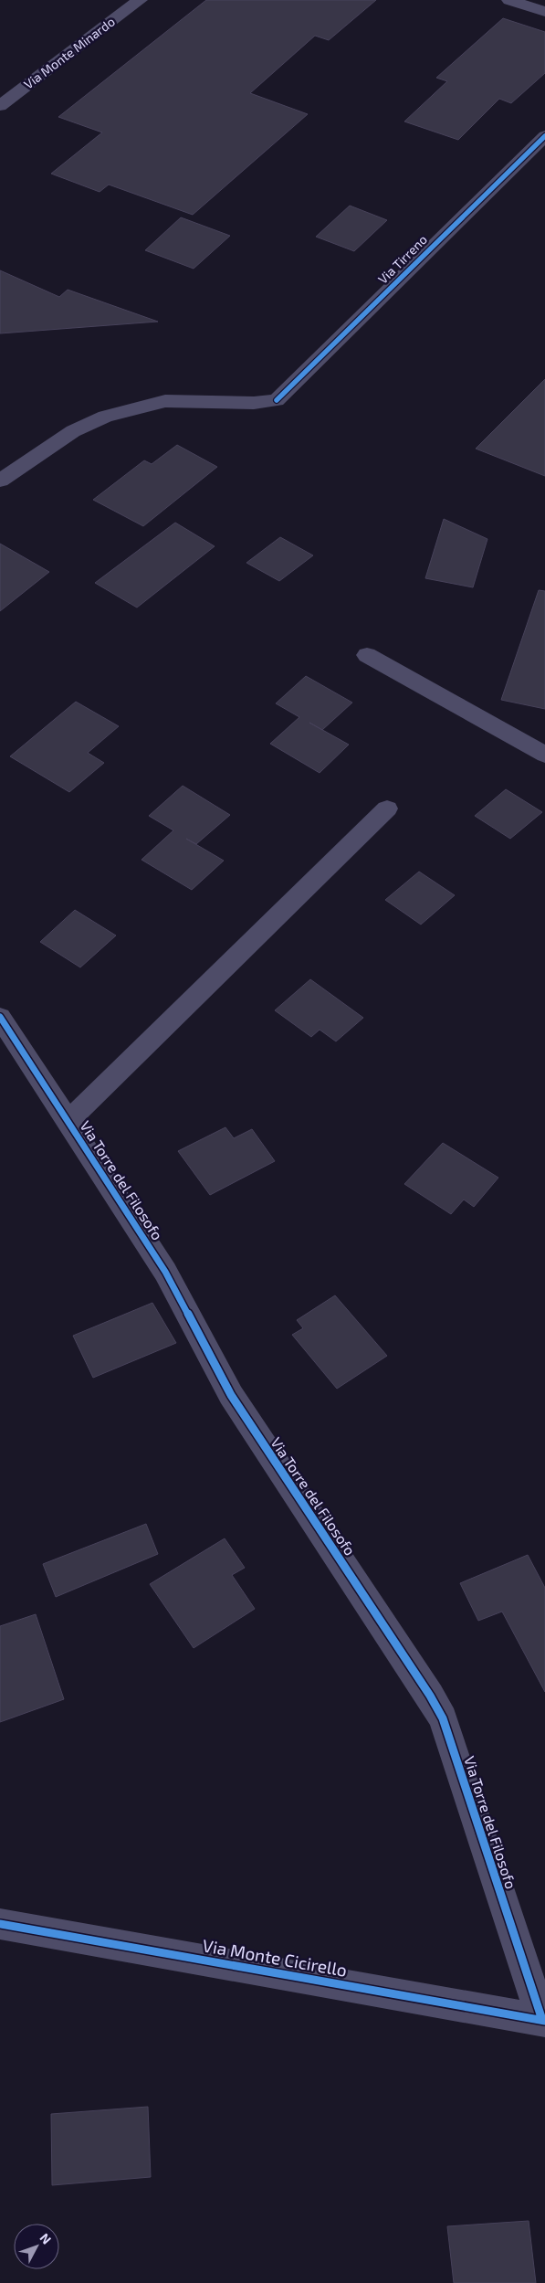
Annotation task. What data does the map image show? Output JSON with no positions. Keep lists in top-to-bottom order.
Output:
{
  "streets": {
    "street": [
      "Via Monte Minardo",
      "Via Tirreno",
      "Via Torre del Filosofo",
      "Via Monte Cicirello"
    ]
  },
  "crossings": [
    ["Via Torre del Filosofo", "Via Monte Cicirello"]
  ],
  "north": "top right"
}
